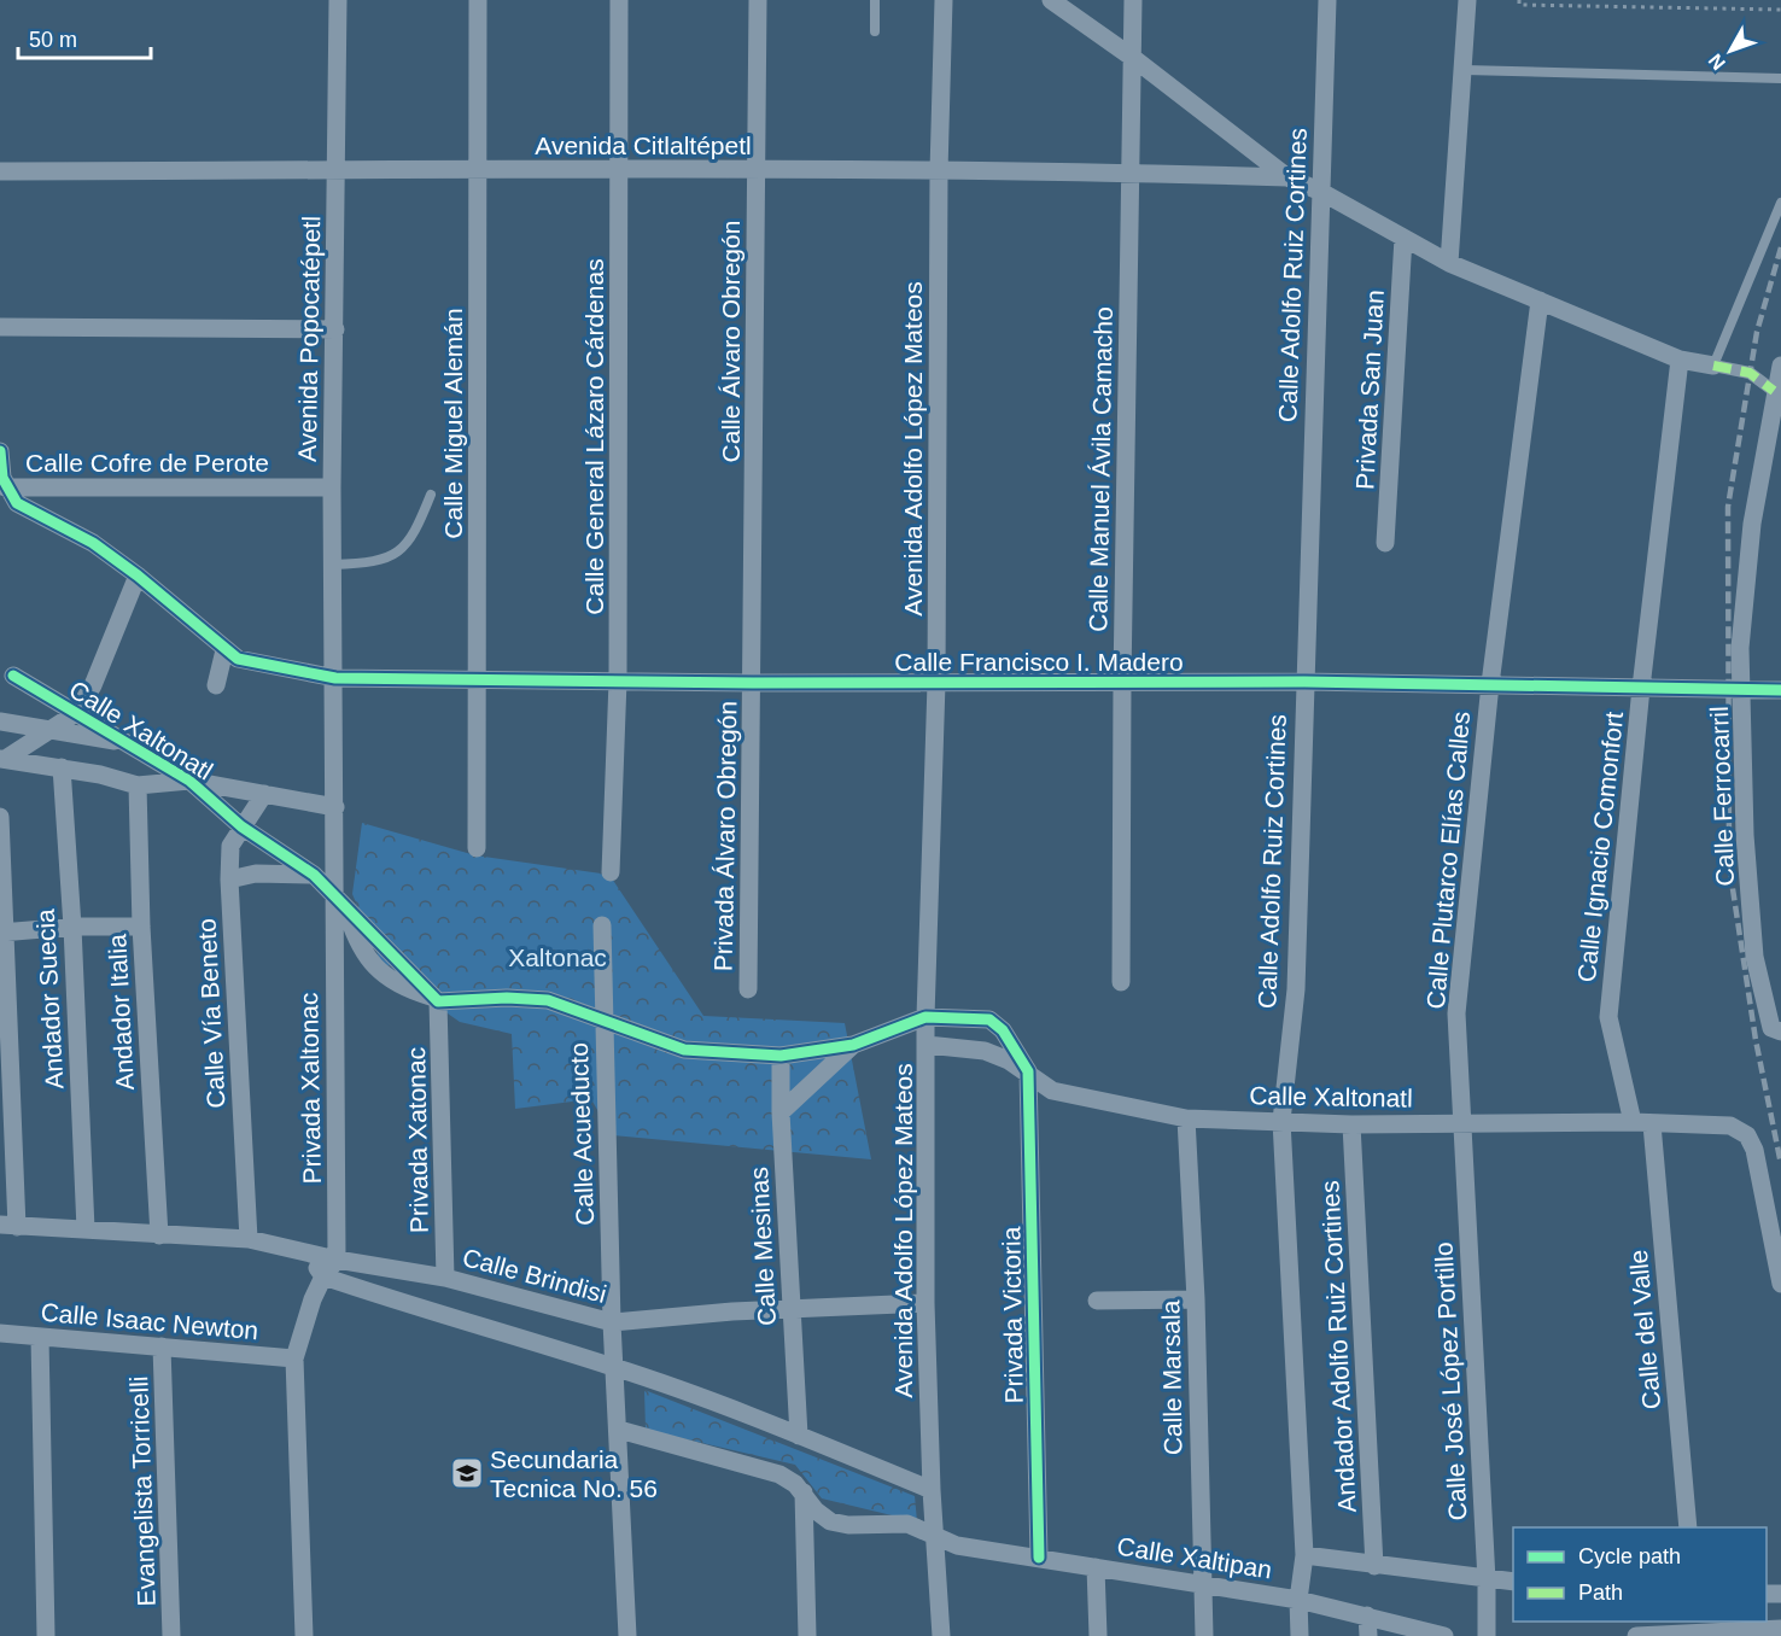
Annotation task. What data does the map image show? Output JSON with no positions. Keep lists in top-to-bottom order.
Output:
{
  "streets": {
    "street": [
      "Avenida Citlaltépetl",
      "Calle Adolfo Ruiz Cortines",
      "Avenida Popocatépetl",
      "Calle Álvaro Obregón",
      "Privada San Juan",
      "Calle Miguel Alemán",
      "Calle General Lázaro Cárdenas",
      "Avenida Adolfo López Mateos",
      "Calle Cofre de Perote",
      "Calle Manuel Ávila Camacho",
      "Calle Francisco I. Madero",
      "Calle Xaltonatl",
      "Calle Ferrocarril",
      "Privada Álvaro Obregón",
      "Calle Ignacio Comonfort",
      "Calle Plutarco Elías Calles",
      "Andador Suecia",
      "Andador Italia",
      "Calle Vía Beneto",
      "Privada Xaltonac",
      "Calle Acueducto",
      "Privada Xatonac",
      "Calle Mesinas",
      "Calle Brindisi",
      "Privada Victoria",
      "Calle Isaac Newton",
      "Calle del Valle",
      "Andador Adolfo Ruiz Cortines",
      "Calle Marsala",
      "Calle José López Portillo",
      "Evangelista Torricelli",
      "Calle Xaltipan"
    ]
  },
  "crossings": [
    ["Avenida Citlaltépetl", "Avenida Popocatépetl"],
    ["Avenida Citlaltépetl", "Calle Álvaro Obregón"],
    ["Avenida Citlaltépetl", "Calle Miguel Alemán"],
    ["Avenida Citlaltépetl", "Calle General Lázaro Cárdenas"],
    ["Avenida Citlaltépetl", "Avenida Adolfo López Mateos"],
    ["Avenida Citlaltépetl", "Calle Manuel Ávila Camacho"],
    ["Calle Adolfo Ruiz Cortines", "Calle Francisco I. Madero"],
    ["Calle Adolfo Ruiz Cortines", "Calle Xaltonatl"],
    ["Calle Adolfo Ruiz Cortines", "Calle Xaltipan"],
    ["Avenida Popocatépetl", "Calle Cofre de Perote"],
    ["Avenida Popocatépetl", "Calle Francisco I. Madero"],
    ["Avenida Popocatépetl", "Calle Xaltonatl"],
    ["Avenida Popocatépetl", "Privada Xaltonac"],
    ["Calle Álvaro Obregón", "Calle Francisco I. Madero"],
    ["Calle Álvaro Obregón", "Privada Álvaro Obregón"],
    ["Calle Miguel Alemán", "Calle Francisco I. Madero"],
    ["Calle General Lázaro Cárdenas", "Calle Francisco I. Madero"],
    ["Avenida Adolfo López Mateos", "Calle Francisco I. Madero"],
    ["Avenida Adolfo López Mateos", "Calle Xaltonatl"],
    ["Avenida Adolfo López Mateos", "Calle Brindisi"],
    ["Avenida Adolfo López Mateos", "Calle Xaltipan"],
    ["Calle Cofre de Perote", "Calle Francisco I. Madero"],
    ["Calle Manuel Ávila Camacho", "Calle Francisco I. Madero"],
    ["Calle Francisco I. Madero", "Calle Ferrocarril"],
    ["Calle Francisco I. Madero", "Privada Álvaro Obregón"],
    ["Calle Francisco I. Madero", "Calle Ignacio Comonfort"],
    ["Calle Francisco I. Madero", "Calle Plutarco Elías Calles"],
    ["Calle Xaltonatl", "Calle Ignacio Comonfort"],
    ["Calle Xaltonatl", "Calle Plutarco Elías Calles"],
    ["Calle Xaltonatl", "Andador Suecia"],
    ["Calle Xaltonatl", "Andador Italia"],
    ["Calle Xaltonatl", "Calle Vía Beneto"],
    ["Calle Xaltonatl", "Privada Xaltonac"],
    ["Calle Xaltonatl", "Privada Victoria"],
    ["Calle Xaltonatl", "Calle del Valle"],
    ["Calle Xaltonatl", "Andador Adolfo Ruiz Cortines"],
    ["Calle Xaltonatl", "Calle Marsala"],
    ["Calle Xaltonatl", "Calle José López Portillo"],
    ["Calle Plutarco Elías Calles", "Calle José López Portillo"],
    ["Andador Suecia", "Calle Brindisi"],
    ["Andador Italia", "Calle Brindisi"],
    ["Calle Vía Beneto", "Calle Brindisi"],
    ["Privada Xaltonac", "Calle Brindisi"],
    ["Calle Acueducto", "Privada Xatonac"],
    ["Calle Acueducto", "Calle Brindisi"],
    ["Calle Acueducto", "Calle Xaltipan"],
    ["Privada Xatonac", "Calle Brindisi"],
    ["Calle Mesinas", "Calle Brindisi"],
    ["Privada Victoria", "Calle Xaltipan"],
    ["Calle Isaac Newton", "Evangelista Torricelli"],
    ["Calle Marsala", "Calle Xaltipan"]
  ],
  "parks": ["Xaltonac"],
  "places": {
    "school or university": ["Secundaria Tecnica No. 56"]
  },
  "legend": ["Cycle path", "Path"],
  "scale_bar": "50 m",
  "north": "bottom left"
}
